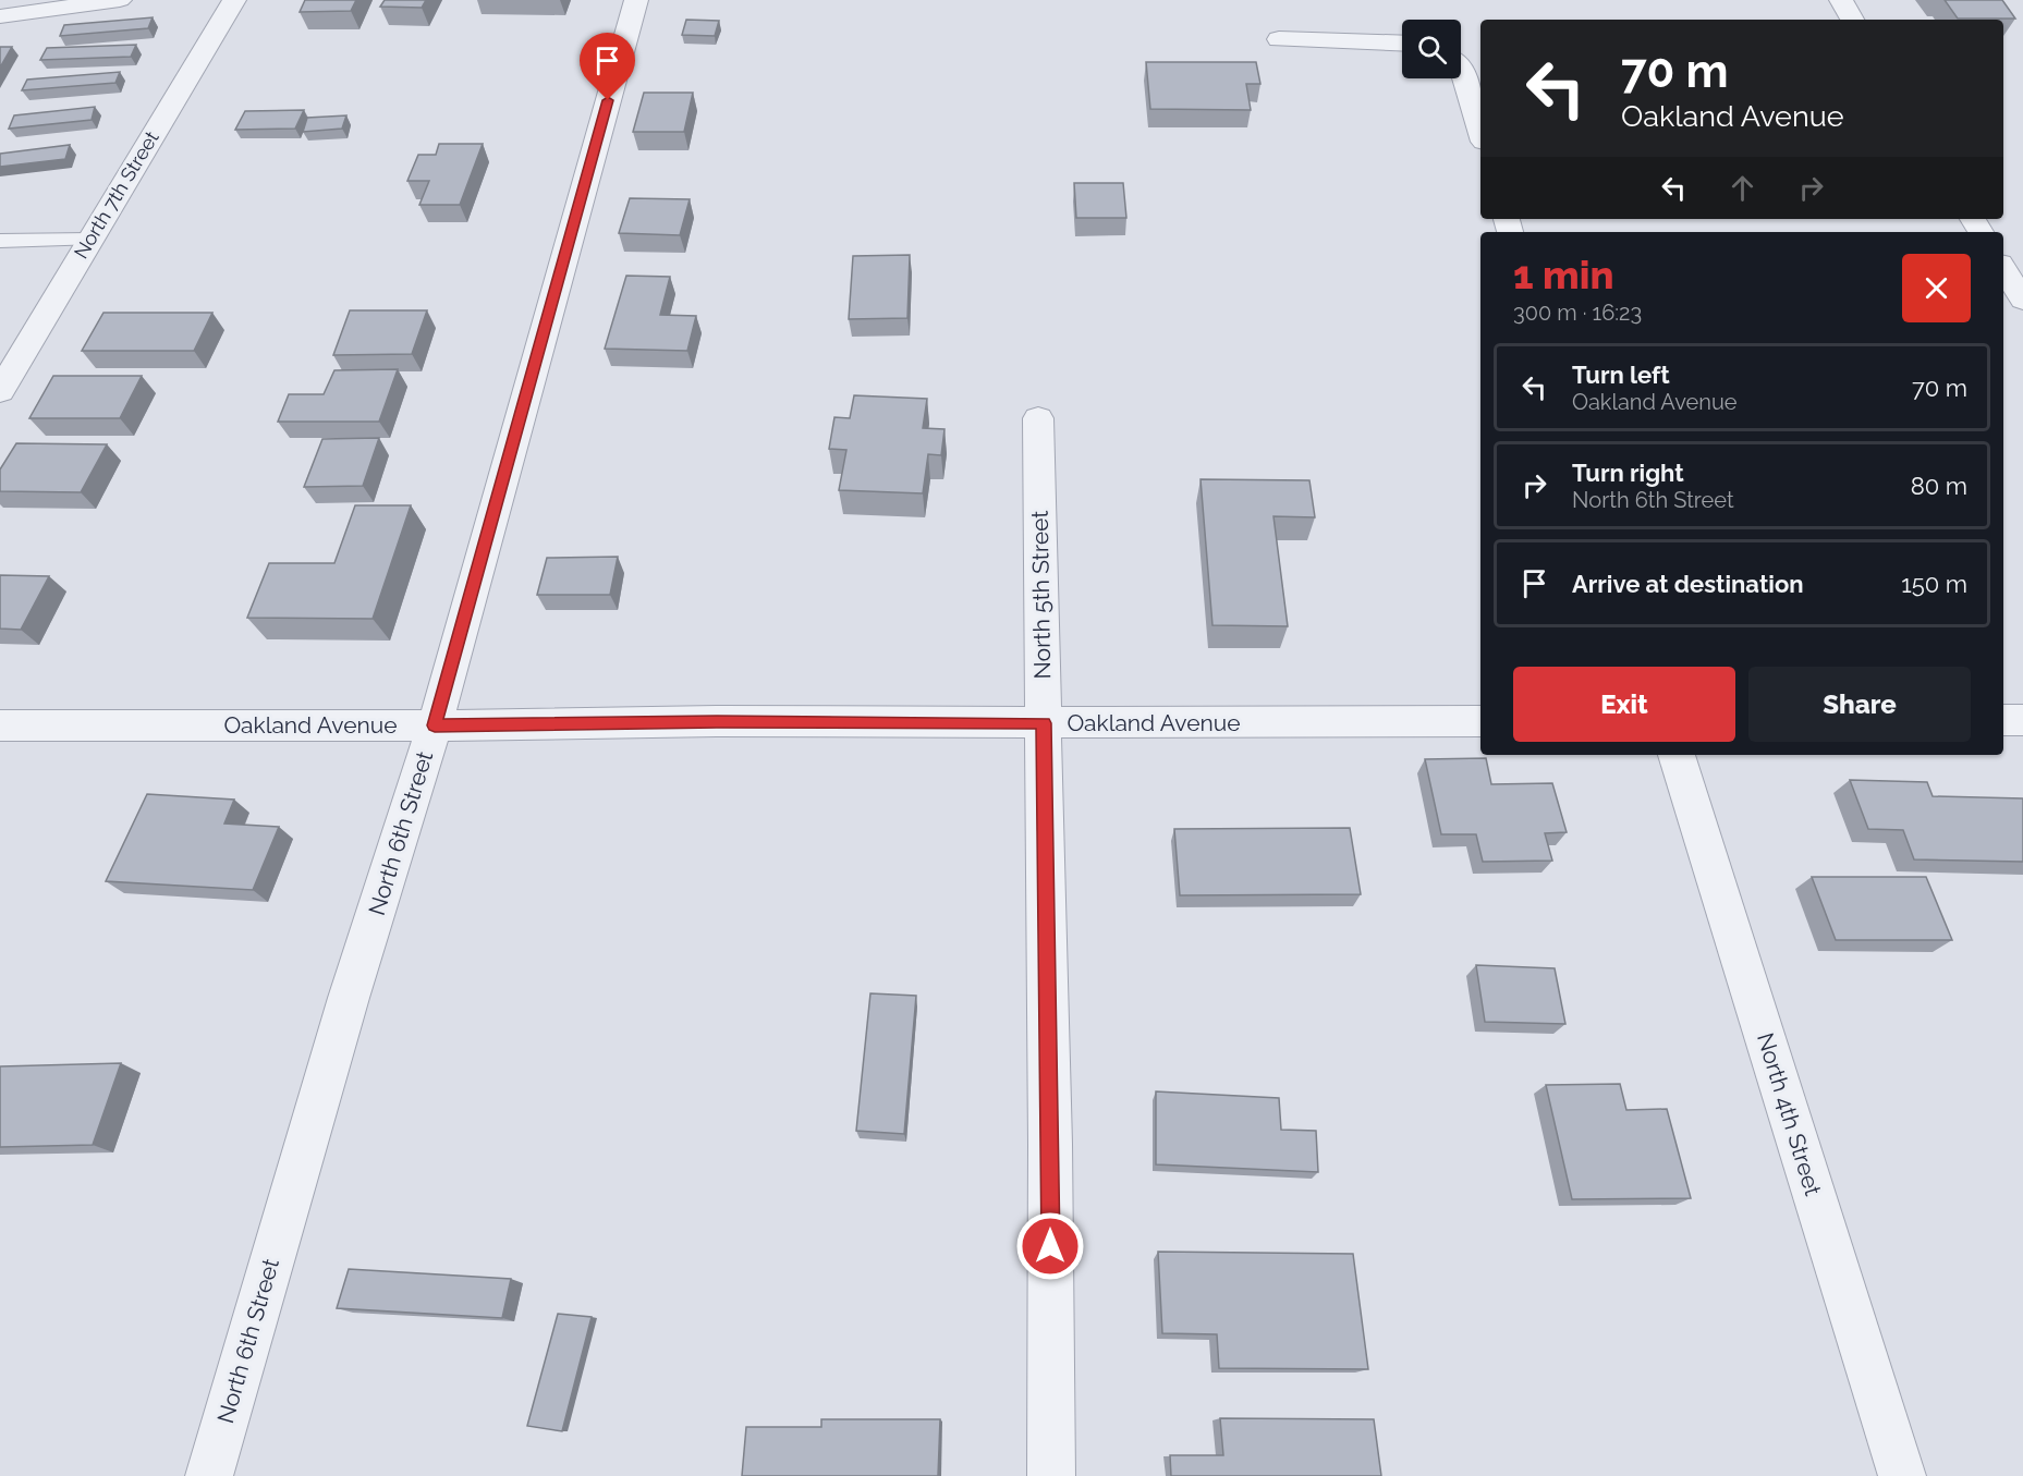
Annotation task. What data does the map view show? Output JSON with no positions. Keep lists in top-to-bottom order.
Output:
{
  "streets": {
    "street": [
      "North 7th Street",
      "North 5th Street",
      "Oakland Avenue",
      "North 6th Street",
      "North 4th Street"
    ]
  },
  "crossings": [
    ["North 5th Street", "Oakland Avenue"],
    ["Oakland Avenue", "North 6th Street"]
  ],
  "page": {
    "turn": ["70 m", "Oakland Avenue"],
    "heading": ["1 min", "300 m · 16:23"],
    "list": [
      {
        "name": "Turn left",
        "note": "Oakland Avenue",
        "value": "70 m"
      },
      {
        "name": "Turn right",
        "note": "North 6th Street",
        "value": "80 m"
      },
      {
        "name": "Arrive at destination",
        "value": "150 m"
      }
    ],
    "buttons": ["Exit", "Share"]
  }
}
